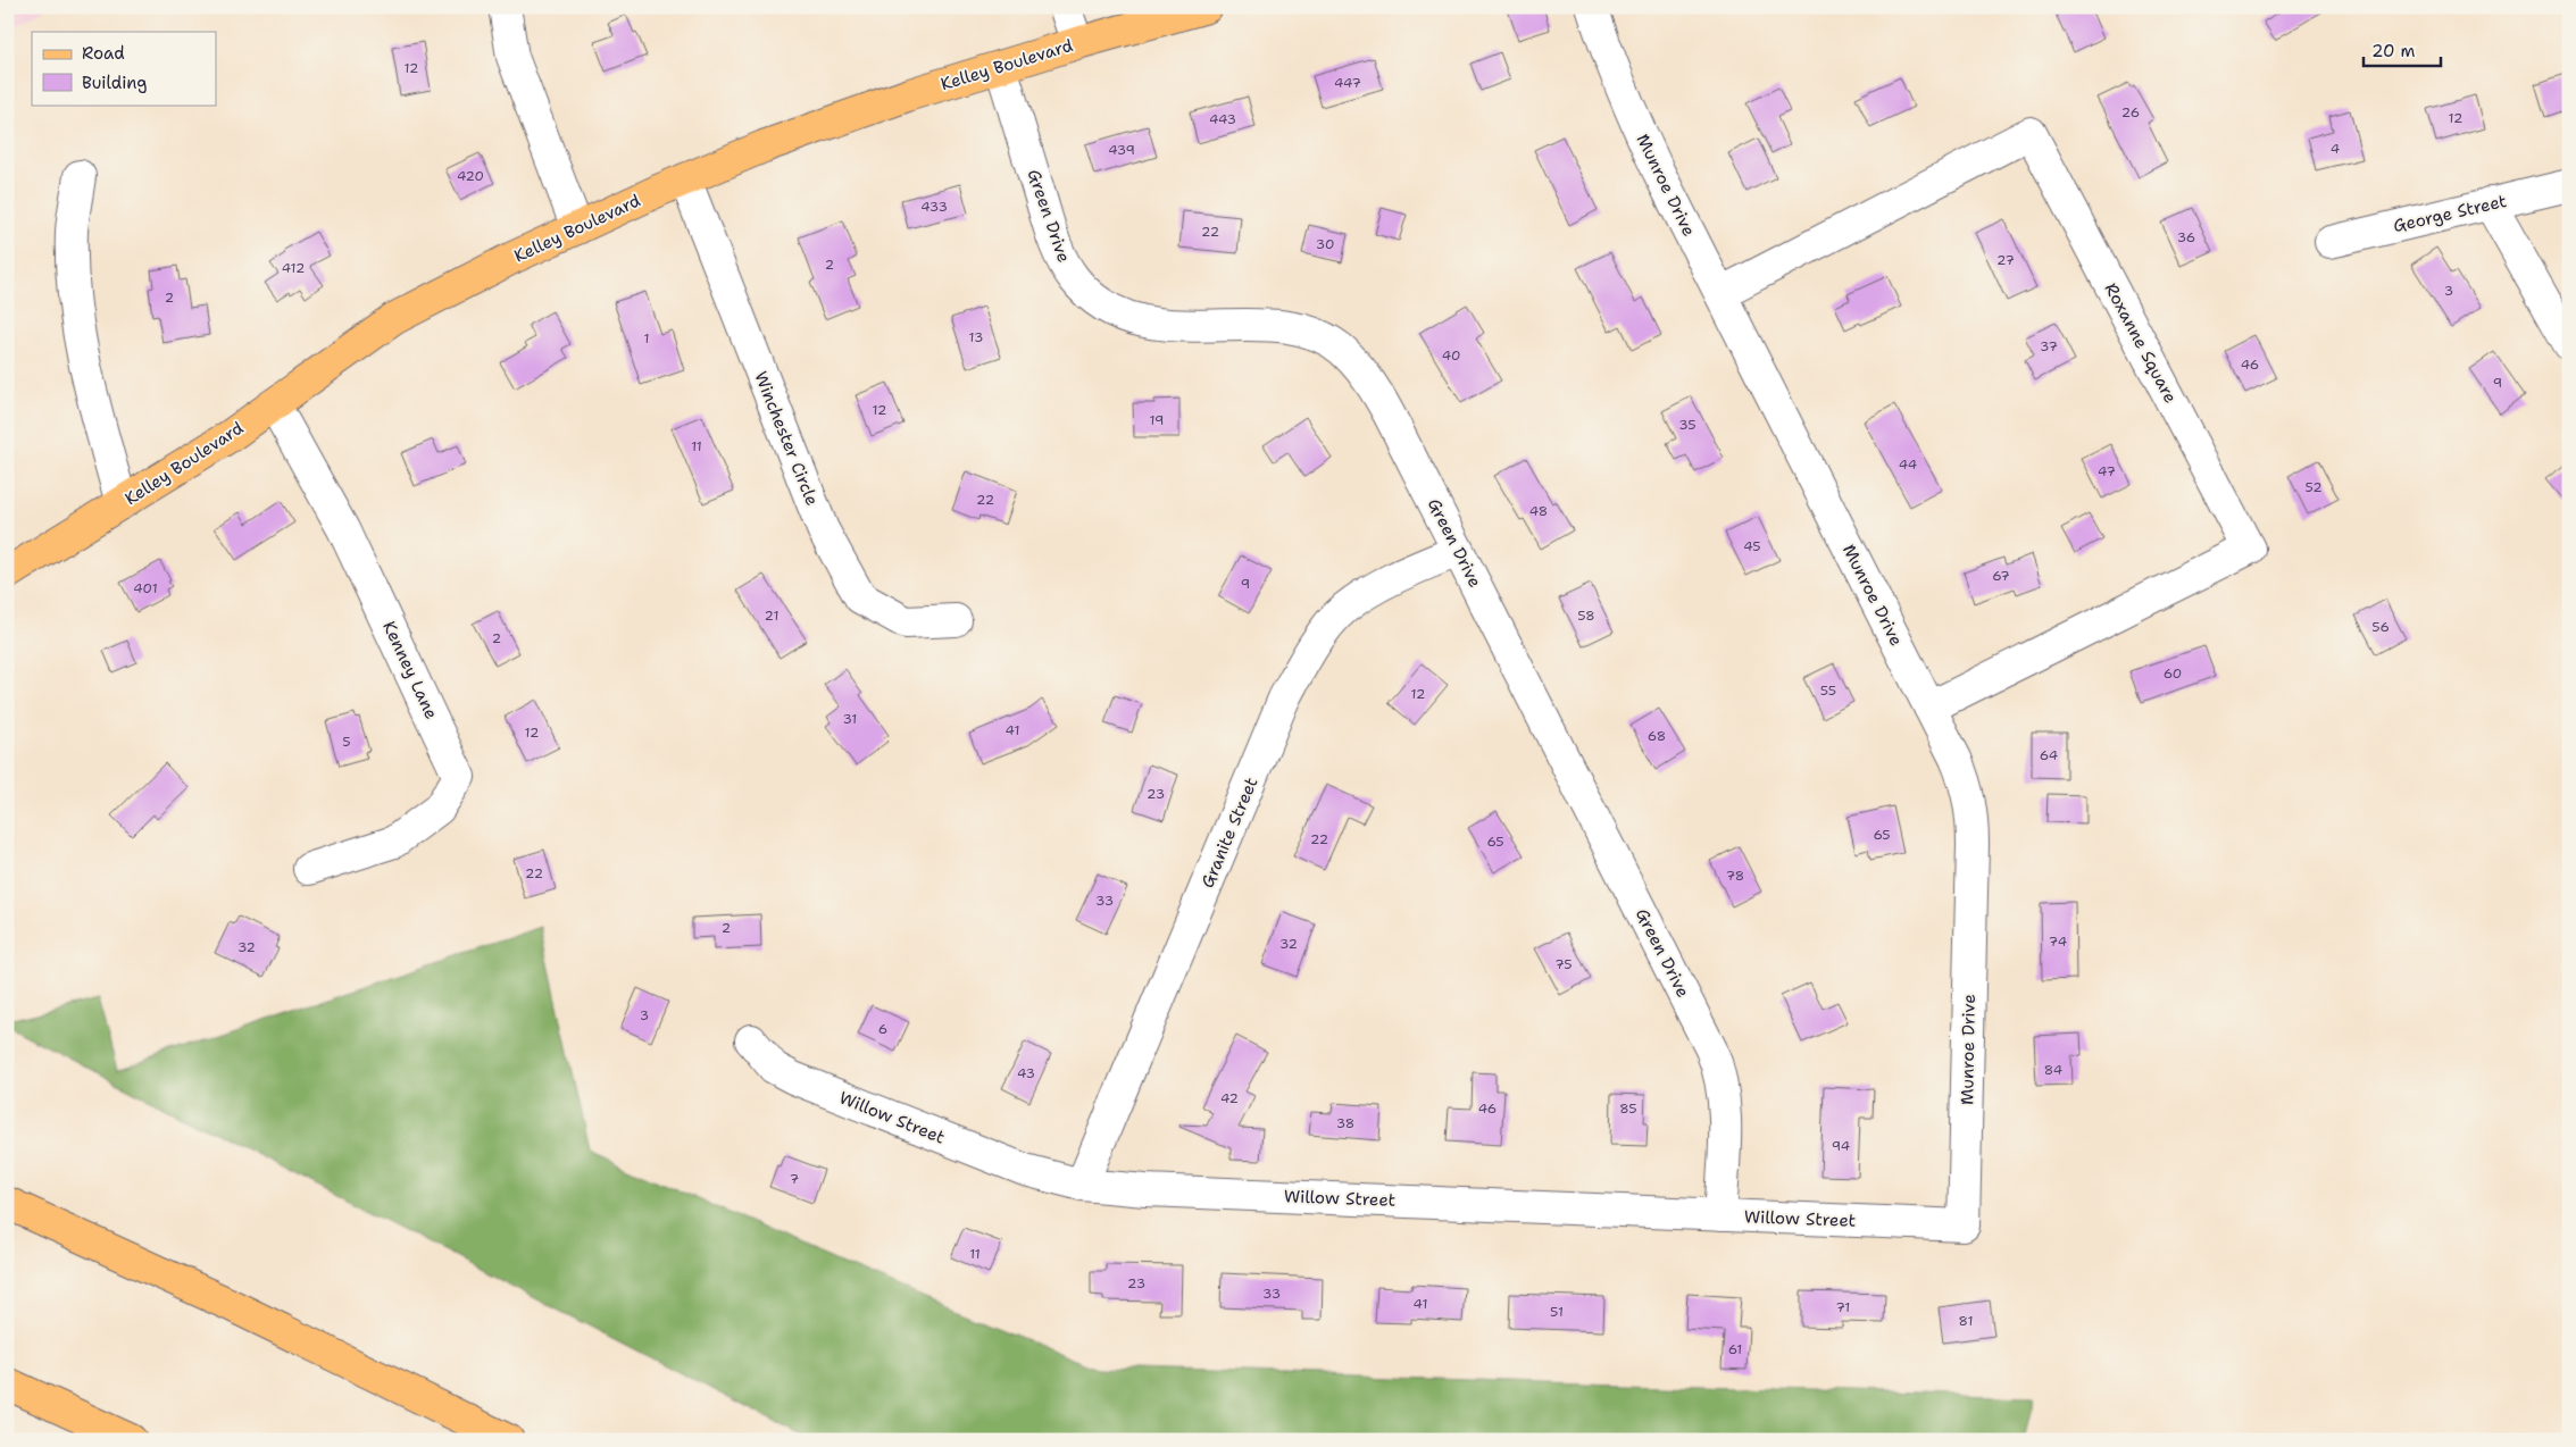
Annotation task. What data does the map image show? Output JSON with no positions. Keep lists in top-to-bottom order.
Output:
{
  "streets": {
    "main road": ["Kelley Boulevard"],
    "street": [
      "Munroe Drive",
      "George Street",
      "Green Drive",
      "Roxanne Square",
      "Winchester Circle",
      "Kenney Lane",
      "Granite Street",
      "Willow Street"
    ]
  },
  "crossings": [
    ["Kelley Boulevard", "Green Drive"],
    ["Kelley Boulevard", "Winchester Circle"],
    ["Kelley Boulevard", "Kenney Lane"],
    ["Munroe Drive", "Roxanne Square"],
    ["Munroe Drive", "Willow Street"],
    ["Green Drive", "Granite Street"],
    ["Green Drive", "Willow Street"],
    ["Granite Street", "Willow Street"]
  ],
  "house_numbers": [
    "12",
    "447",
    "26",
    "12",
    "443",
    "4",
    "439",
    "420",
    "433",
    "22",
    "36",
    "30",
    "27",
    "2",
    "412",
    "3",
    "2",
    "13",
    "1",
    "37",
    "40",
    "46",
    "9",
    "12",
    "19",
    "35",
    "11",
    "44",
    "47",
    "52",
    "22",
    "48",
    "45",
    "67",
    "9",
    "401",
    "21",
    "58",
    "56",
    "2",
    "60",
    "55",
    "12",
    "31",
    "41",
    "12",
    "68",
    "5",
    "64",
    "23",
    "65",
    "22",
    "65",
    "22",
    "78",
    "33",
    "2",
    "74",
    "32",
    "32",
    "75",
    "3",
    "6",
    "84",
    "43",
    "42",
    "46",
    "85",
    "38",
    "94",
    "7",
    "11",
    "23",
    "33",
    "41",
    "71",
    "51",
    "81",
    "61"
  ],
  "legend": ["Road", "Building"],
  "scale_bar": "20 m"
}
